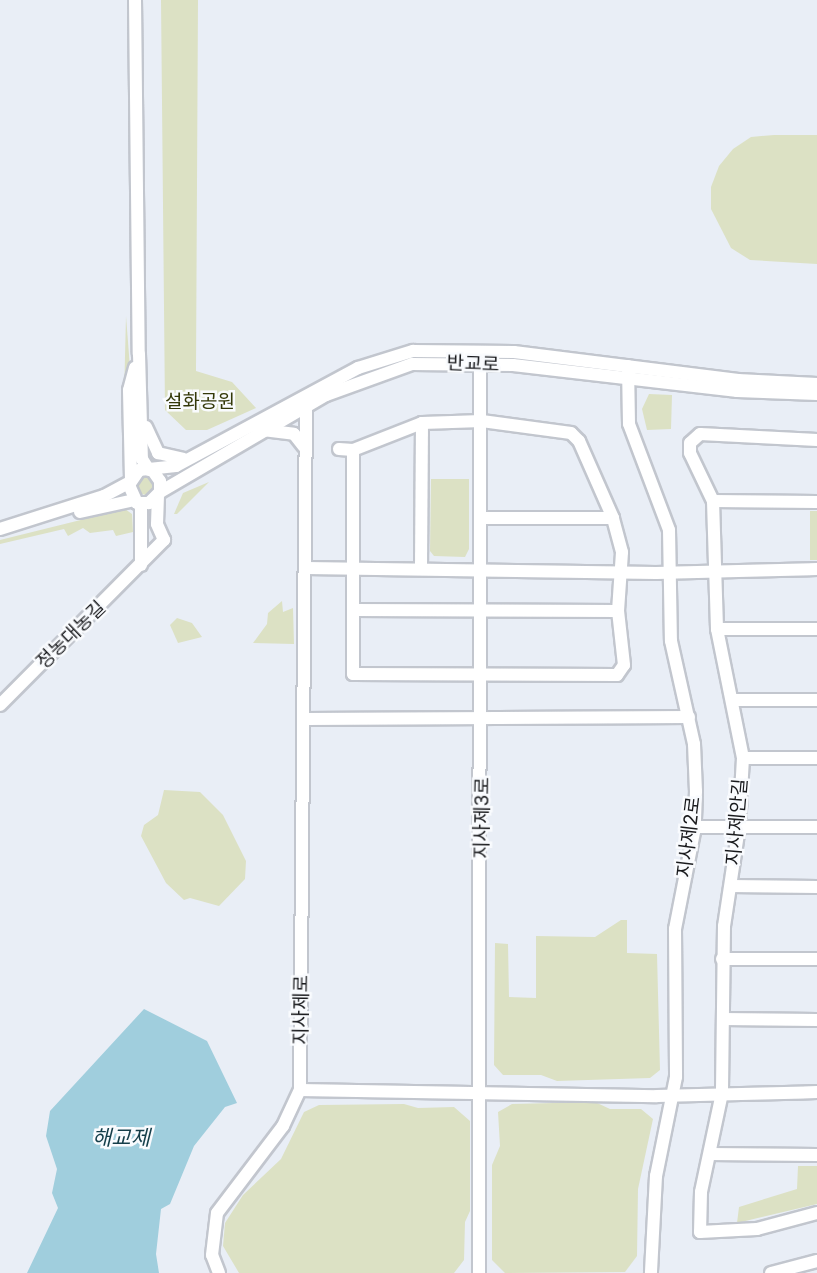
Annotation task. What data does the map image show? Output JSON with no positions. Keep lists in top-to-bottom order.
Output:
{
  "streets": {
    "street": [
      "반교로",
      "정농대농길",
      "지사제3로",
      "지사제안길",
      "지사제2로",
      "지사제로"
    ]
  },
  "crossings": [
    ["반교로", "지사제3로"],
    ["반교로", "지사제2로"],
    ["반교로", "지사제로"]
  ],
  "water": ["해교제"],
  "parks": ["설화공원"]
}
